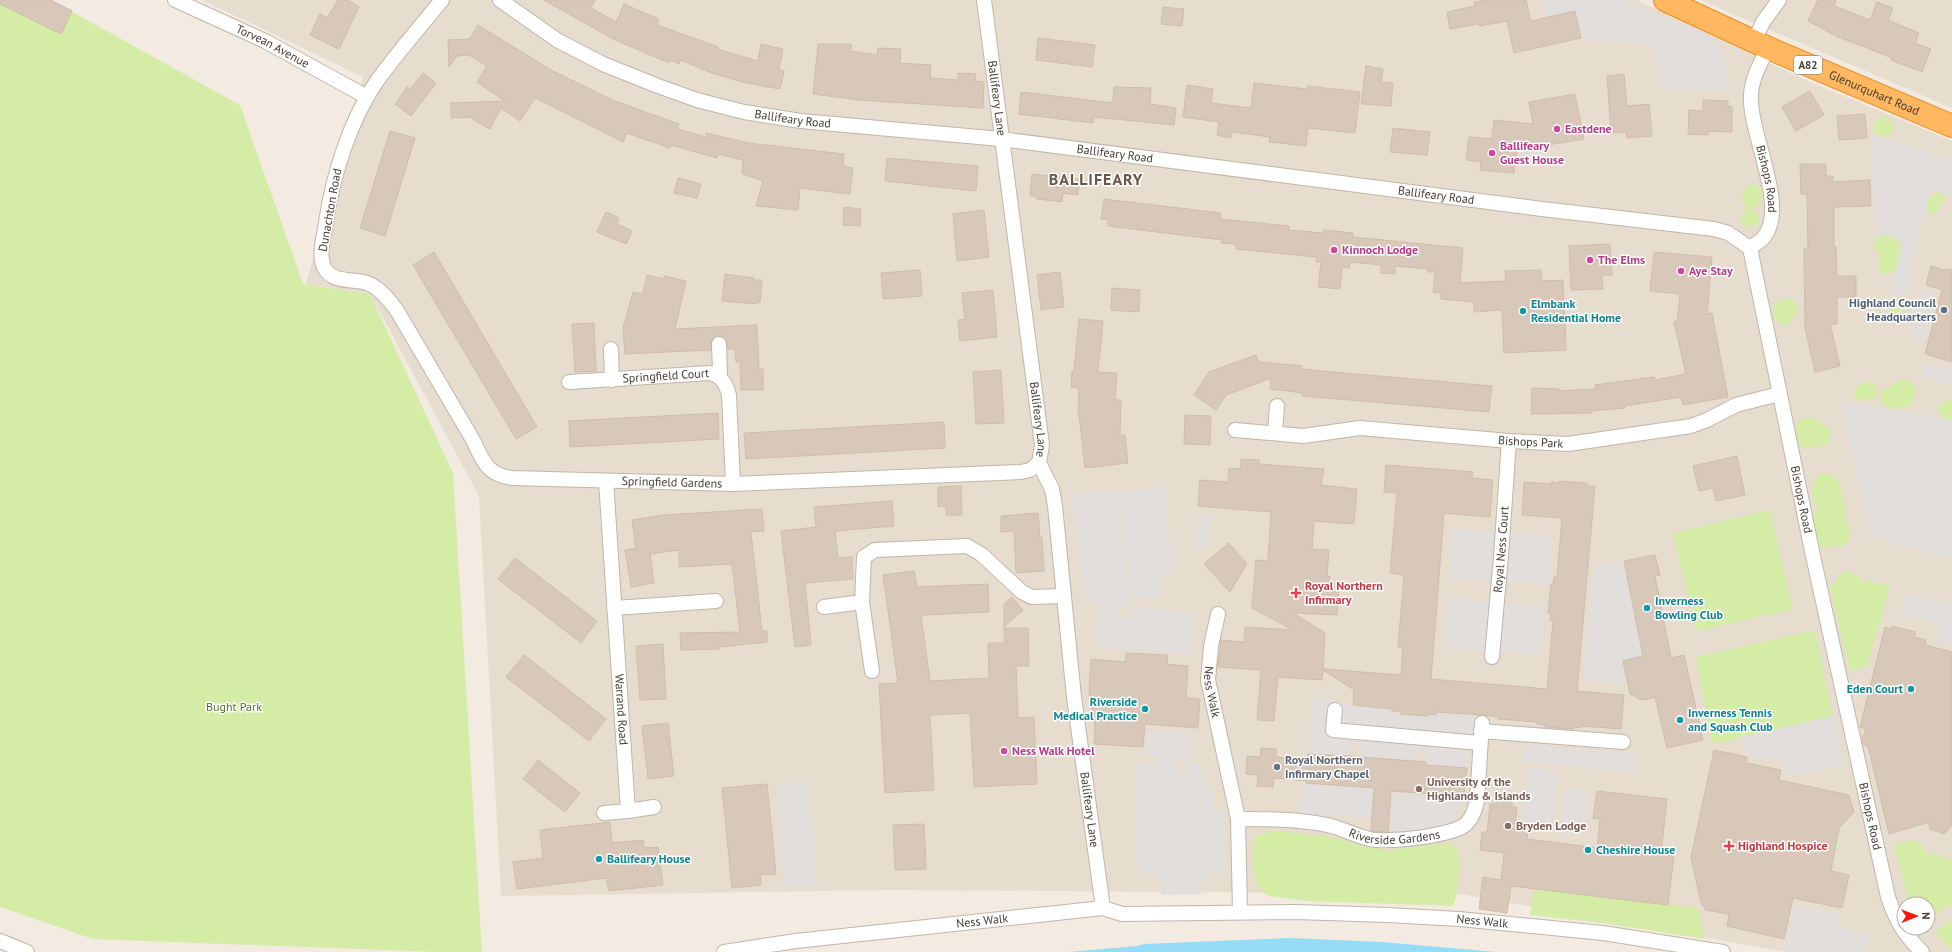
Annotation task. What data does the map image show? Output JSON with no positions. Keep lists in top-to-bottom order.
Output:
{
  "streets": {
    "highway": ["A82", "Glenurquhart Road"],
    "street": [
      "Torvean Avenue",
      "Ballifeary Lane",
      "Ballifeary Road",
      "Bishops Road",
      "Dunachton Road",
      "Springfield Court",
      "Bishops Park",
      "Springfield Gardens",
      "Royal Ness Court",
      "Ness Walk",
      "Warrand Road",
      "Riverside Gardens"
    ]
  },
  "crossings": [
    ["Torvean Avenue", "Dunachton Road"],
    ["Glenurquhart Road", "Bishops Road"],
    ["Ballifeary Lane", "Ballifeary Road"],
    ["Ballifeary Lane", "Springfield Gardens"],
    ["Ballifeary Lane", "Ness Walk"],
    ["Ballifeary Road", "Bishops Road"],
    ["Bishops Road", "Bishops Park"],
    ["Dunachton Road", "Springfield Gardens"],
    ["Springfield Court", "Springfield Gardens"],
    ["Bishops Park", "Royal Ness Court"],
    ["Springfield Gardens", "Warrand Road"],
    ["Ness Walk", "Riverside Gardens"]
  ],
  "districts": ["BALLIFEARY"],
  "parks": ["Bught Park"],
  "places": {
    "other": [
      "Eastdene",
      "Ballifeary Guest House",
      "Kinnoch Lodge",
      "The Elms",
      "Aye Stay",
      "Highland Council Headquarters",
      "Elmbank Residential Home",
      "Inverness Bowling Club",
      "Eden Court",
      "Riverside Medical Practice",
      "Inverness Tennis and Squash Club",
      "Ness Walk Hotel",
      "Royal Northern Infirmary Chapel",
      "University of the Highlands & Islands",
      "Bryden Lodge",
      "Cheshire House",
      "Ballifeary House"
    ],
    "health": ["Royal Northern Infirmary", "Highland Hospice"]
  },
  "north": "right"
}
